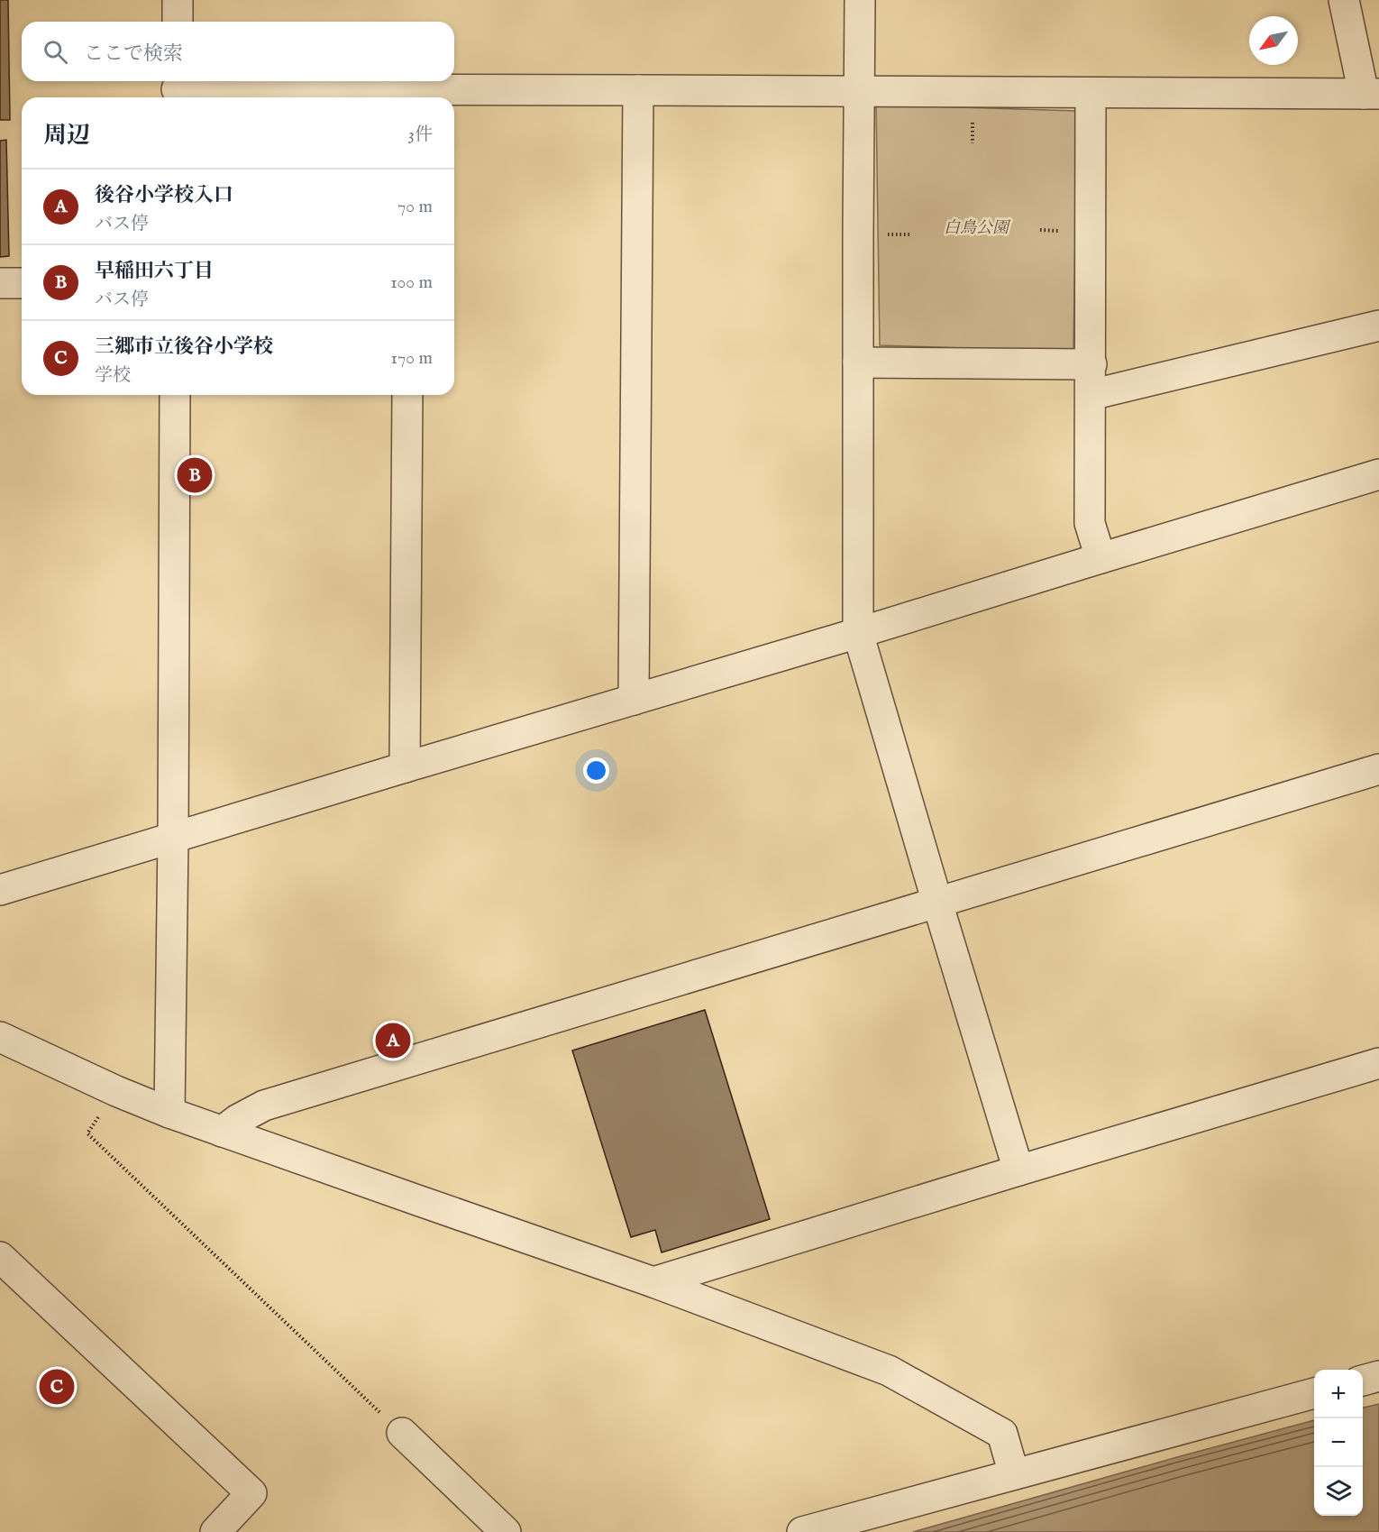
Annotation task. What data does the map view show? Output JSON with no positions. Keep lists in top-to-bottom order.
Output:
{
  "parks": ["白鳥公園"],
  "north": "bottom left",
  "page": {
    "search": "ここで検索",
    "heading": ["周辺", "3件"],
    "list": [
      {
        "mark": "A",
        "name": "後谷小学校入口",
        "note": "バス停",
        "value": "70 m"
      },
      {
        "mark": "B",
        "name": "早稲田六丁目",
        "note": "バス停",
        "value": "100 m"
      },
      {
        "mark": "C",
        "name": "三郷市立後谷小学校",
        "note": "学校",
        "value": "170 m"
      }
    ],
    "pins": ["B", "A", "C"],
    "map_buttons": ["+", "−"]
  }
}
